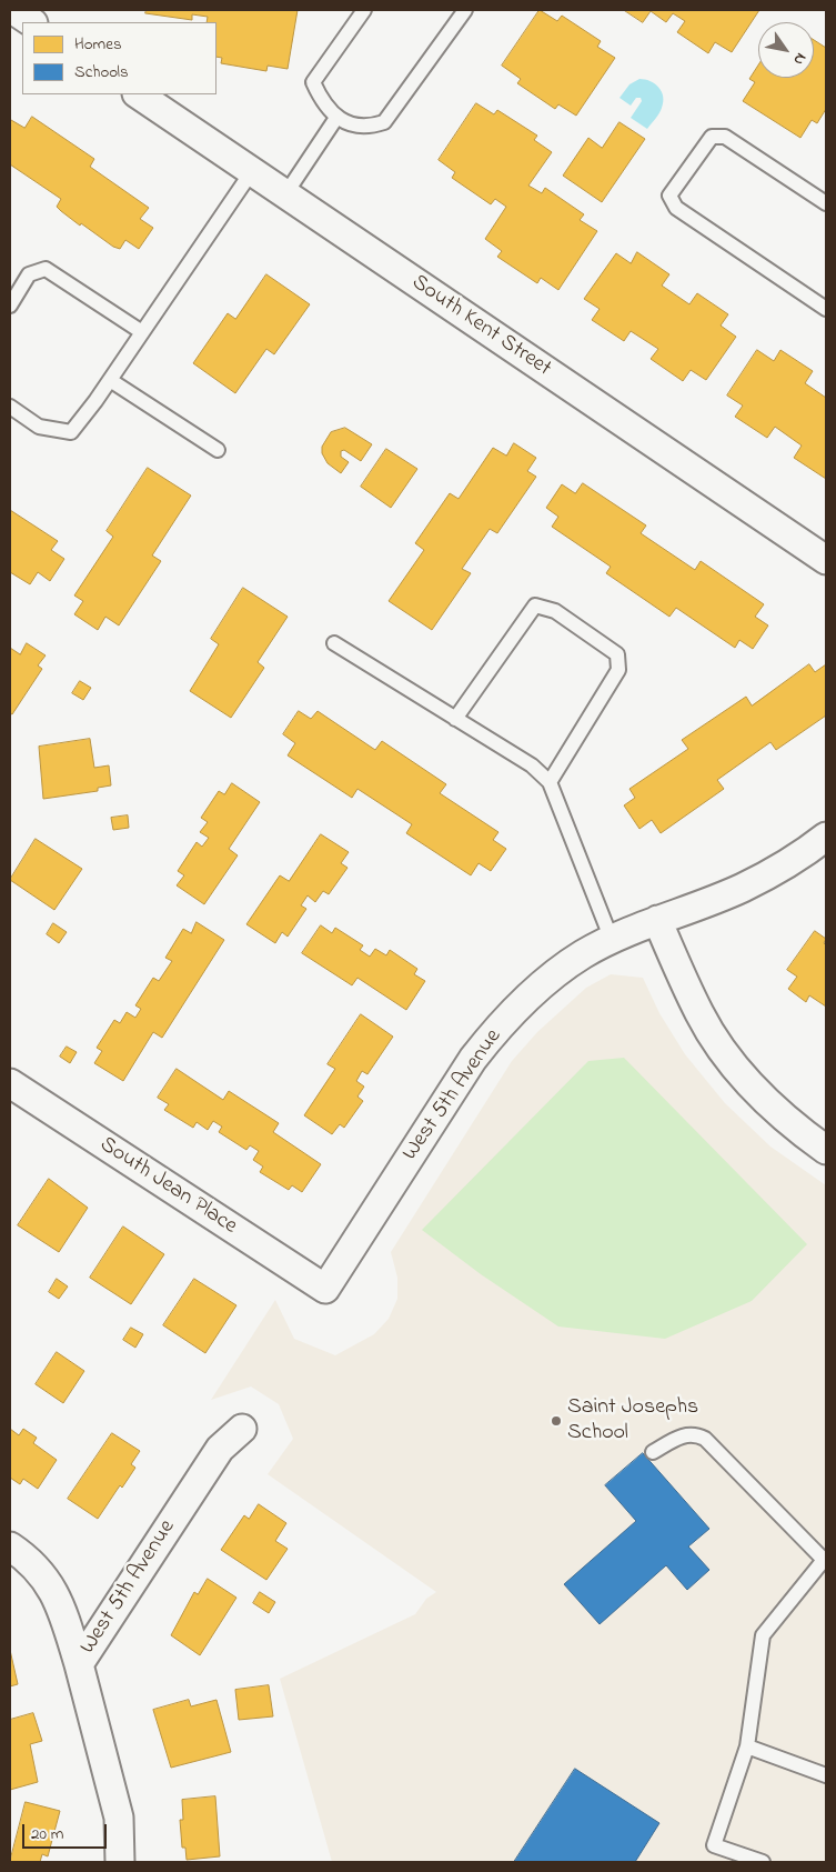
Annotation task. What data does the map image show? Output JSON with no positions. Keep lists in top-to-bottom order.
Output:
{
  "streets": {
    "street": ["South Kent Street", "West 5th Avenue", "South Jean Place"]
  },
  "crossings": [
    ["West 5th Avenue", "South Jean Place"]
  ],
  "places": ["Saint Josephs School"],
  "legend": ["Homes", "Schools"],
  "scale_bar": "20 m",
  "north": "bottom right"
}
